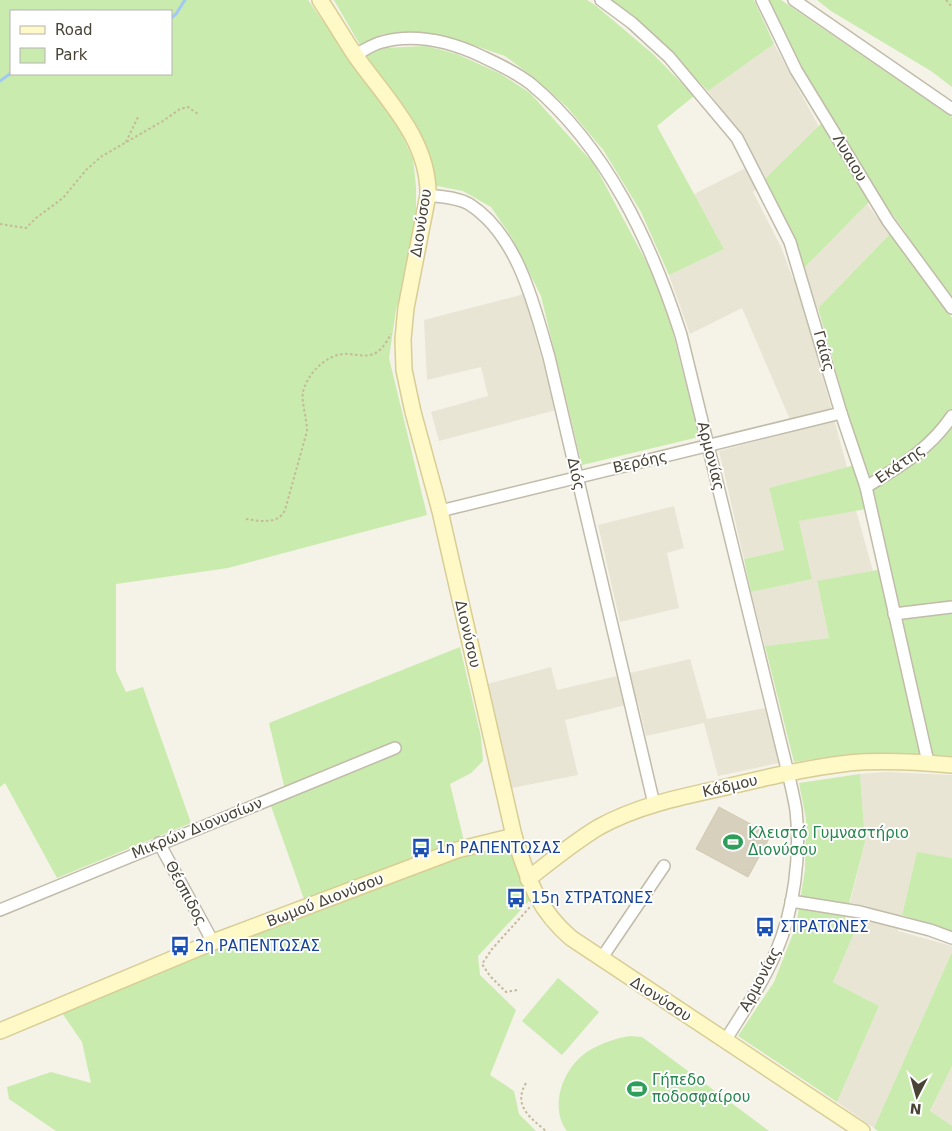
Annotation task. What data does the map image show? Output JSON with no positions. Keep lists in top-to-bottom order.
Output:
{
  "streets": {
    "main road": ["Διονύσου", "Κάδμου", "Βωμού Διονύσου"],
    "street": [
      "Λυαιου",
      "Γαίας",
      "Αρμονίας",
      "Βερόης",
      "Εκάτης",
      "Διός",
      "Μικρών Διονυσίων",
      "Θέσπιδος"
    ]
  },
  "crossings": [
    ["Διονύσου", "Αρμονίας"],
    ["Διονύσου", "Βερόης"],
    ["Διονύσου", "Διός"],
    ["Διονύσου", "Κάδμου"],
    ["Διονύσου", "Βωμού Διονύσου"],
    ["Γαίας", "Βερόης"],
    ["Γαίας", "Εκάτης"],
    ["Γαίας", "Κάδμου"],
    ["Αρμονίας", "Βερόης"],
    ["Αρμονίας", "Κάδμου"],
    ["Βερόης", "Διός"],
    ["Διός", "Κάδμου"],
    ["Μικρών Διονυσίων", "Θέσπιδος"],
    ["Θέσπιδος", "Βωμού Διονύσου"]
  ],
  "places": {
    "sports": ["Κλειστό Γυμναστήριο Διονύσου", "Γήπεδο ποδοσφαίρου"],
    "bus stop": [
      "1η ΡΑΠΕΝΤΩΣΑΣ",
      "15η ΣΤΡΑΤΩΝΕΣ",
      "ΣΤΡΑΤΩΝΕΣ",
      "2η ΡΑΠΕΝΤΩΣΑΣ"
    ]
  },
  "legend": ["Road", "Park"],
  "north": "bottom"
}
